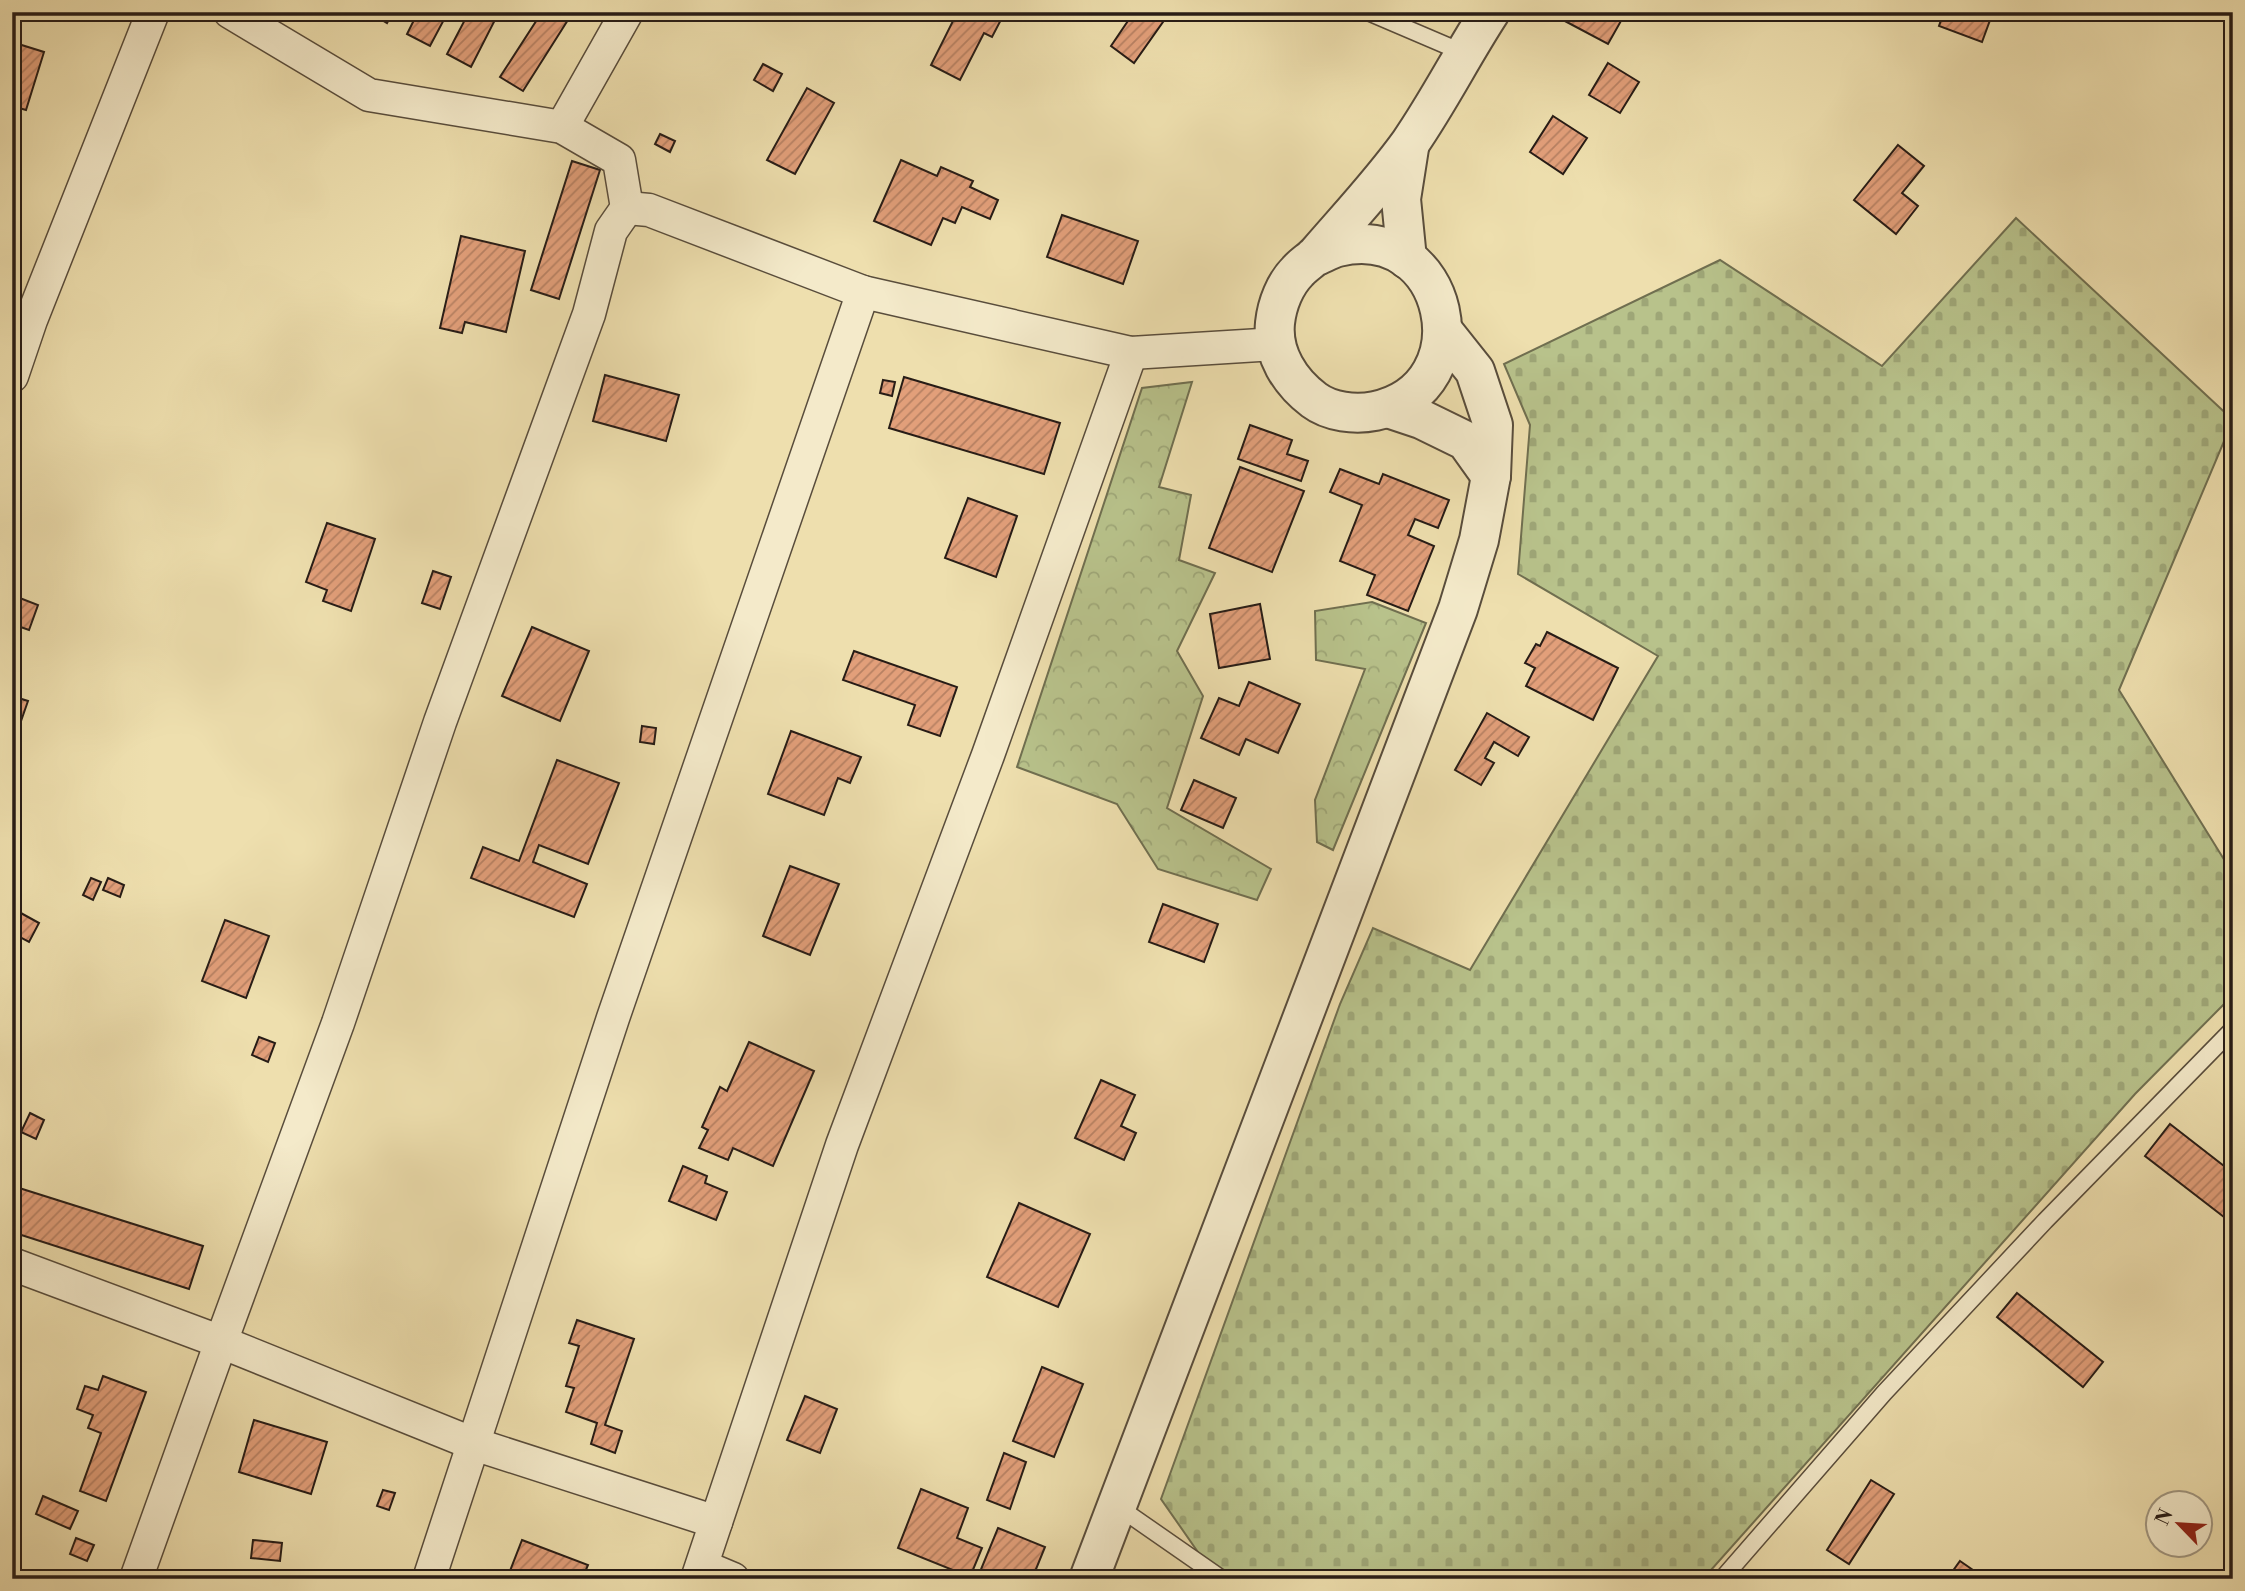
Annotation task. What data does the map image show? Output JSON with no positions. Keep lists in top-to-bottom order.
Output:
{
  "north": "top left"
}
